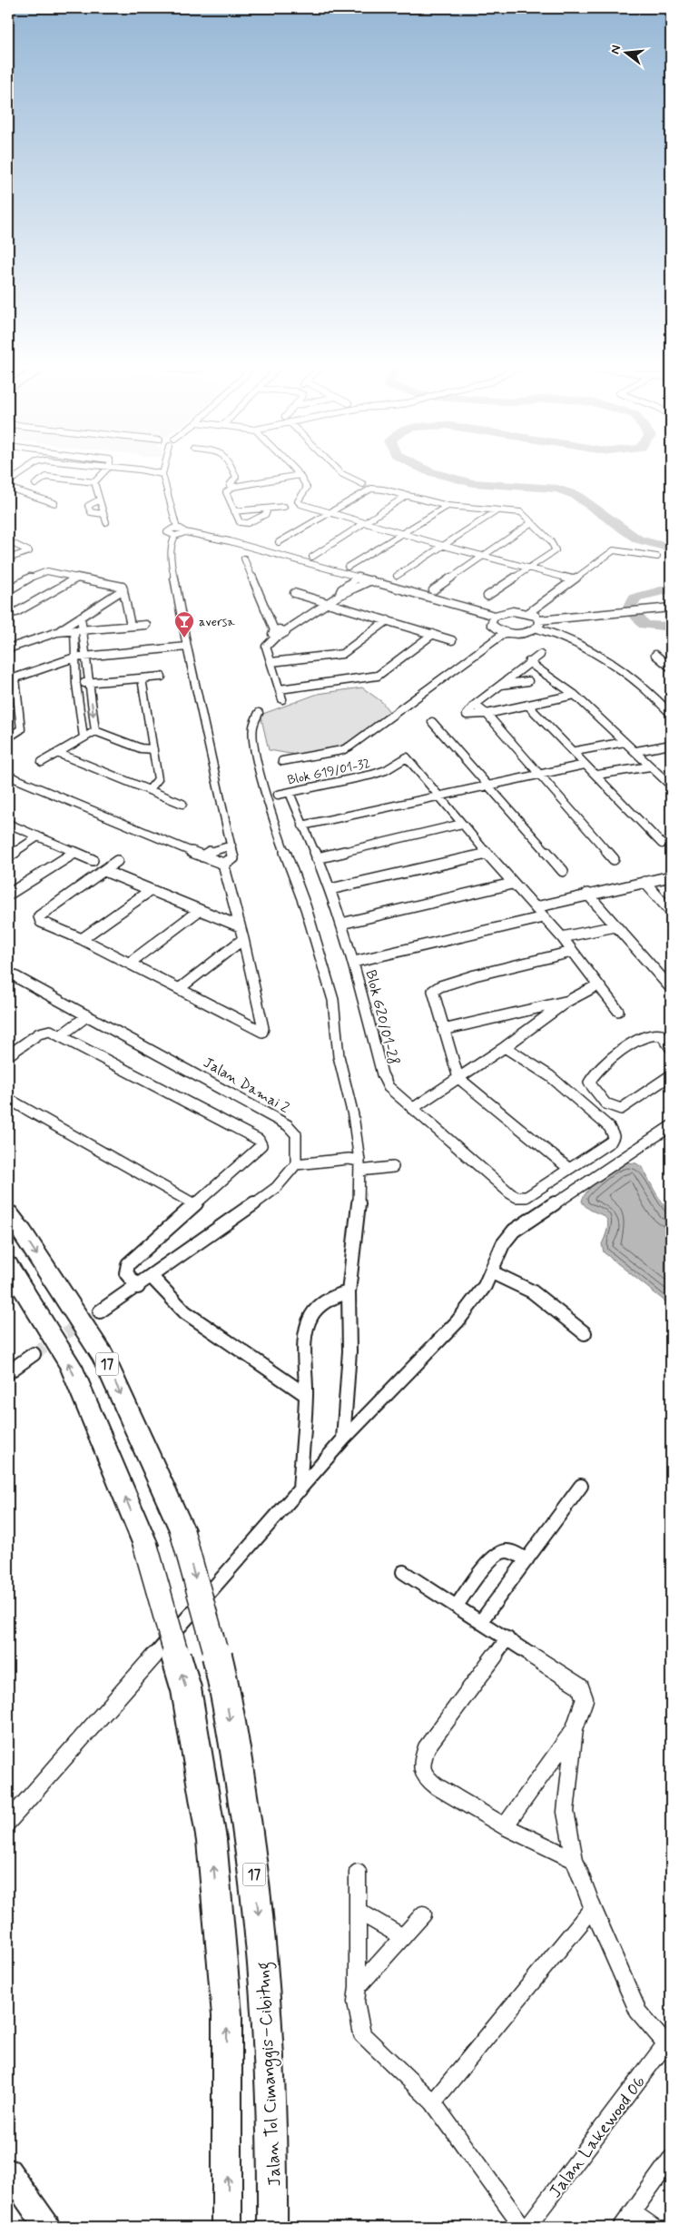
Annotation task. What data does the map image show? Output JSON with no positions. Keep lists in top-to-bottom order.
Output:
{
  "streets": {
    "highway": ["17", "Jalan Tol Cimanggis–Cibitung"],
    "street": [
      "Blok G19/01-32",
      "Blok G20/01-28",
      "Jalan Damai 2",
      "Jalan Lakewood 06"
    ]
  },
  "crossings": [
    ["Blok G19/01-32", "Blok G20/01-28"]
  ],
  "places": {
    "bar": ["aversa"]
  },
  "north": "left"
}
